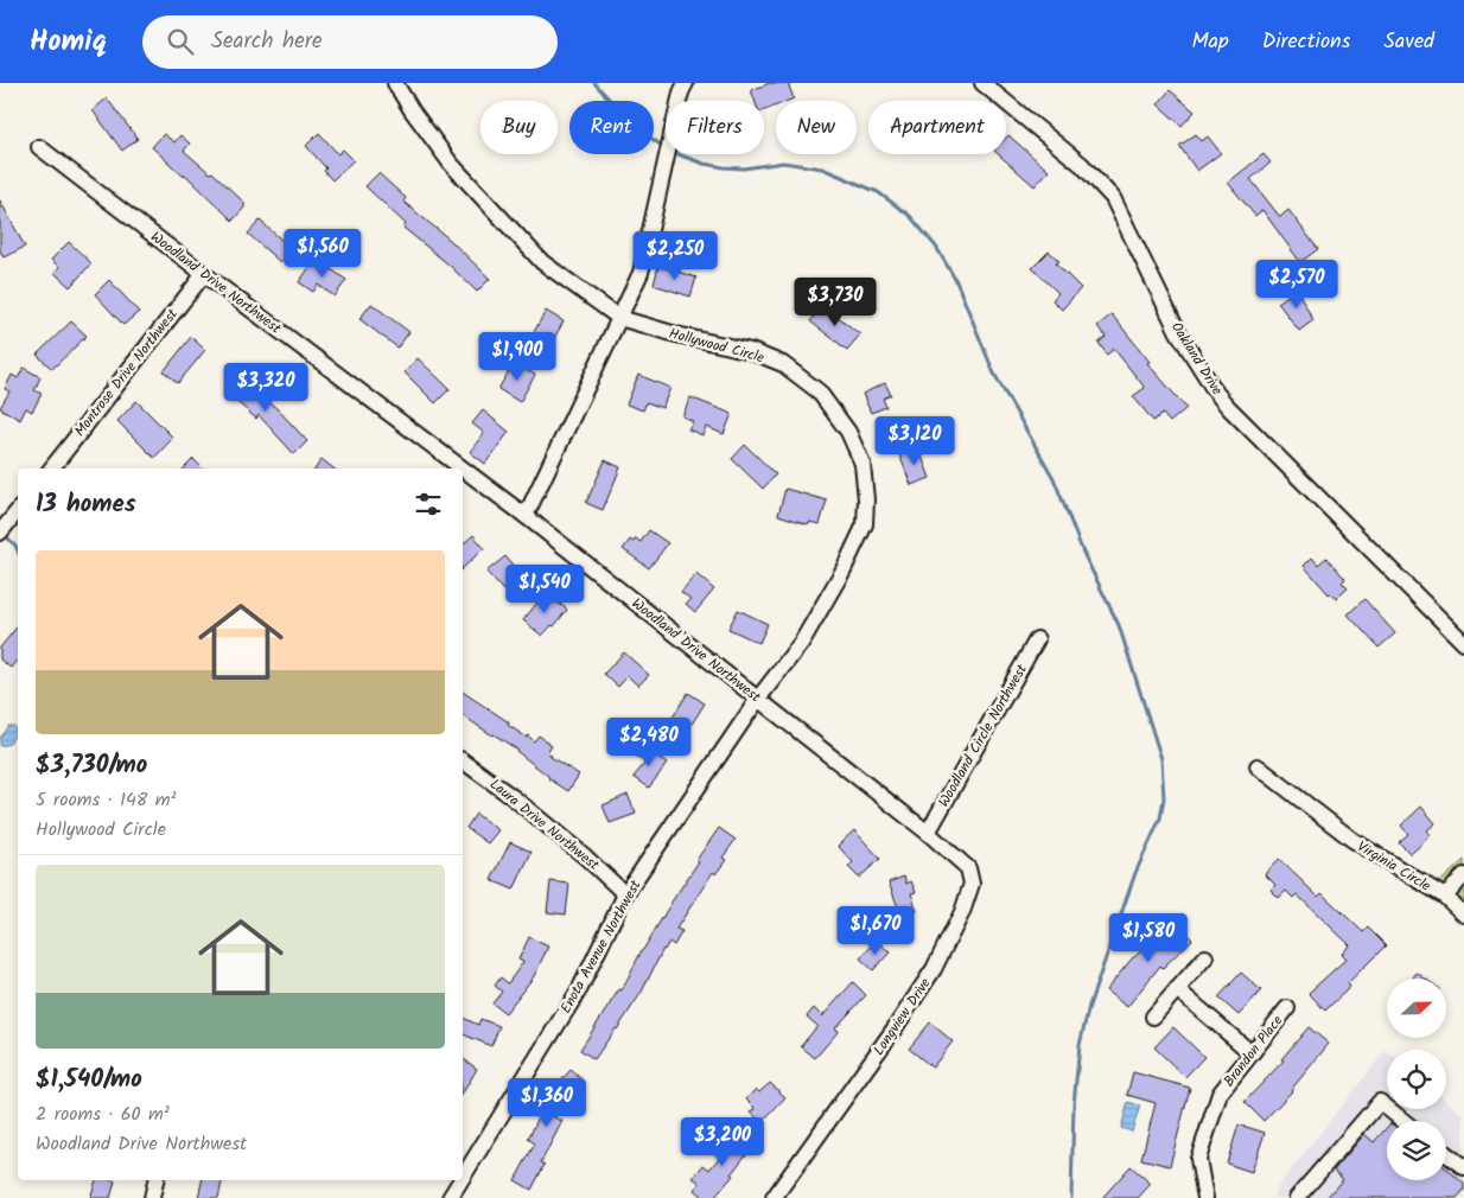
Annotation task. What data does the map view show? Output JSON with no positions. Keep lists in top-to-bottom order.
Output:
{
  "streets": {
    "street": [
      "Woodland Drive Northwest",
      "Hollywood Circle",
      "Oakland Drive",
      "Montrose Drive Northwest",
      "Woodland Circle Northwest",
      "Laura Drive Northwest",
      "Virginia Circle",
      "Enota Avenue Northwest",
      "Longview Drive",
      "Brandon Place"
    ]
  },
  "crossings": [
    ["Woodland Drive Northwest", "Hollywood Circle"],
    ["Woodland Drive Northwest", "Montrose Drive Northwest"],
    ["Woodland Drive Northwest", "Woodland Circle Northwest"],
    ["Woodland Drive Northwest", "Enota Avenue Northwest"],
    ["Woodland Drive Northwest", "Longview Drive"],
    ["Hollywood Circle", "Enota Avenue Northwest"],
    ["Woodland Circle Northwest", "Longview Drive"],
    ["Laura Drive Northwest", "Enota Avenue Northwest"]
  ],
  "north": "right",
  "page": {
    "header": "Homiq",
    "search": "Search here",
    "nav": ["Map", "Directions", "Saved"],
    "chip": [
      "Buy",
      "Rent",
      "Filters",
      "New",
      "Apartment"
    ],
    "price": [
      "$1,560",
      "$2,250",
      "$2,570",
      "$3,730",
      "$1,900",
      "$3,320",
      "$3,120",
      "$1,540",
      "$2,480",
      "$1,670",
      "$1,580",
      "$1,360",
      "$3,200"
    ],
    "heading": "13 homes",
    "list": [
      {
        "name": "$3,730/mo",
        "note": "5 rooms · 148 m² · Hollywood Circle"
      },
      {
        "name": "$1,540/mo",
        "note": "2 rooms · 60 m² · Woodland Drive Northwest"
      }
    ]
  }
}
